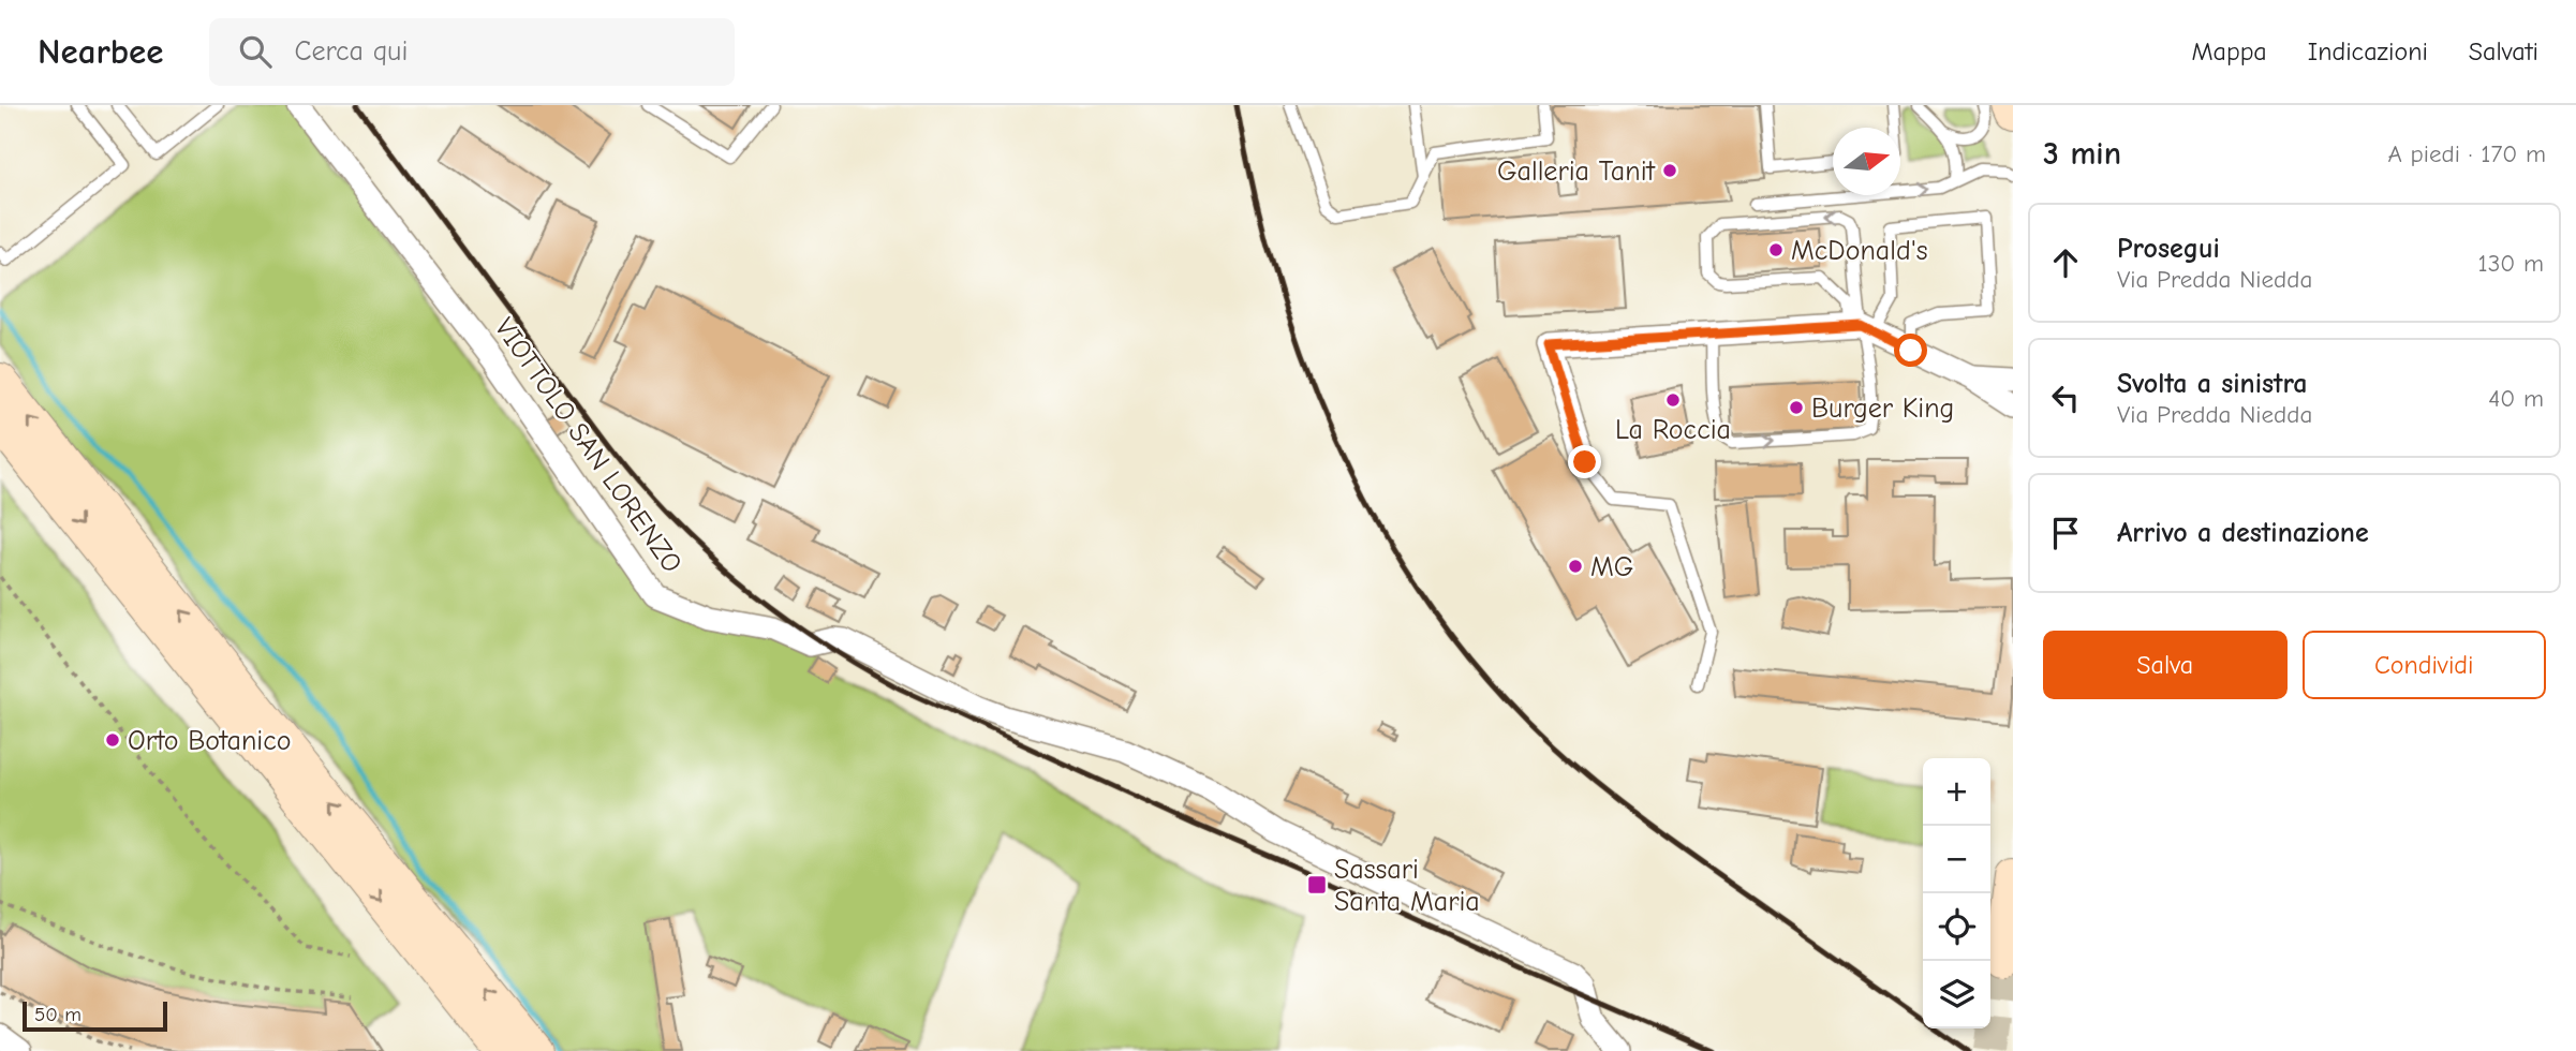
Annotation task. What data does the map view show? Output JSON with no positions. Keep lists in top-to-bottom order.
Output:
{
  "streets": {
    "street": ["VIOTTOLO SAN LORENZO"]
  },
  "places": {
    "other": [
      "Galleria Tanit",
      "McDonald's",
      "La Roccia",
      "Burger King",
      "MG",
      "Orto Botanico"
    ],
    "transit": ["Sassari Santa Maria"]
  },
  "scale_bar": "50 m",
  "north": "right",
  "page": {
    "header": "Nearbee",
    "search": "Cerca qui",
    "nav": ["Mappa", "Indicazioni", "Salvati"],
    "heading": ["3 min", "A piedi · 170 m"],
    "list": [
      ["Prosegui", "Via Predda Niedda", "130 m"],
      ["Svolta a sinistra", "Via Predda Niedda", "40 m"],
      "Arrivo a destinazione"
    ],
    "buttons": ["Salva", "Condividi"],
    "map_buttons": ["+", "−"],
    "scale": "50 m"
  }
}
